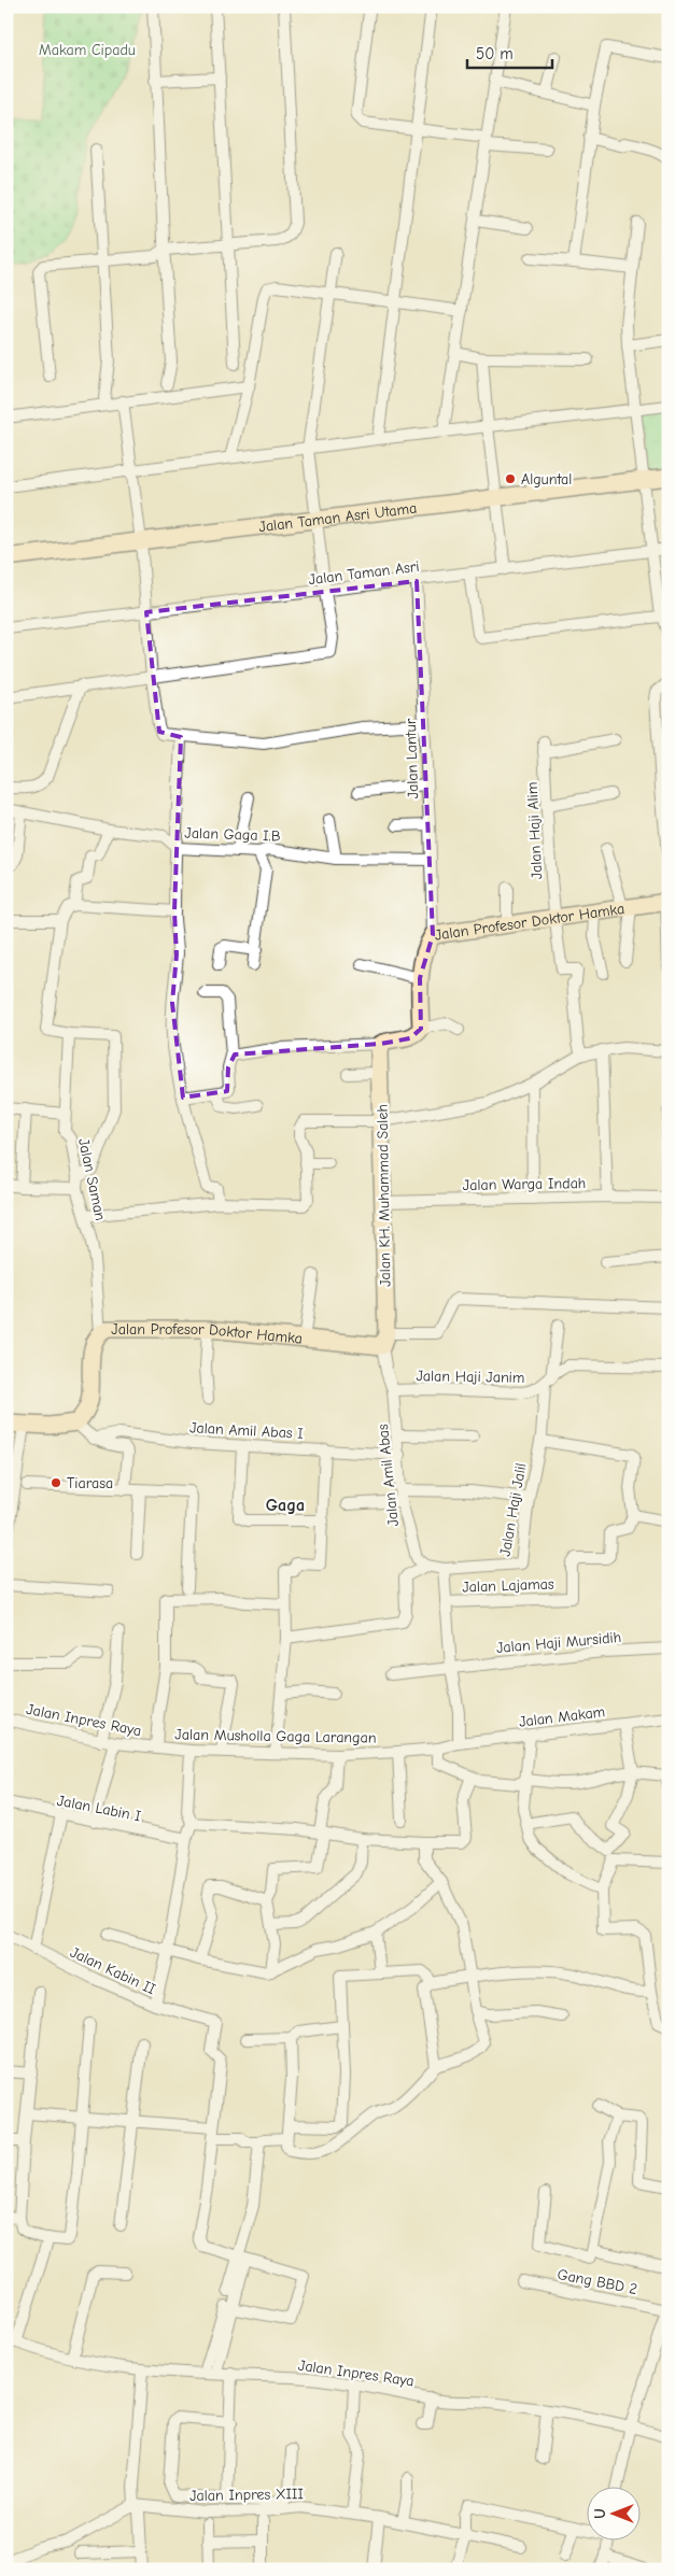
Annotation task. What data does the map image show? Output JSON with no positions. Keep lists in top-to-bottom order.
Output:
{
  "streets": {
    "street": [
      "Jalan Taman Asri Utama",
      "Jalan Taman Asri",
      "Jalan Lantur",
      "Jalan Haji Alim",
      "Jalan Gaga I.B",
      "Jalan Profesor Doktor Hamka",
      "Jalan Saman",
      "Jalan Warga Indah",
      "Jalan KH. Muhammad Saleh",
      "Jalan Haji Janim",
      "Jalan Amil Abas I",
      "Jalan Amil Abas",
      "Jalan Haji Jalil",
      "Jalan Lajamas",
      "Jalan Haji Mursidih",
      "Jalan Makam",
      "Jalan Inpres Raya",
      "Jalan Musholla Gaga Larangan",
      "Jalan Labin I",
      "Jalan Kabin II",
      "Gang BBD 2",
      "Jalan Inpres XIII"
    ]
  },
  "crossings": [
    ["Jalan Taman Asri", "Jalan Lantur"],
    ["Jalan Lantur", "Jalan Gaga I.B"],
    ["Jalan Lantur", "Jalan Profesor Doktor Hamka"],
    ["Jalan Haji Alim", "Jalan Profesor Doktor Hamka"],
    ["Jalan Profesor Doktor Hamka", "Jalan Saman"],
    ["Jalan Profesor Doktor Hamka", "Jalan KH. Muhammad Saleh"],
    ["Jalan Profesor Doktor Hamka", "Jalan Amil Abas"],
    ["Jalan Warga Indah", "Jalan KH. Muhammad Saleh"],
    ["Jalan KH. Muhammad Saleh", "Jalan Amil Abas"],
    ["Jalan Haji Janim", "Jalan Amil Abas"],
    ["Jalan Haji Janim", "Jalan Haji Jalil"],
    ["Jalan Amil Abas I", "Jalan Amil Abas"],
    ["Jalan Makam", "Jalan Musholla Gaga Larangan"],
    ["Jalan Inpres Raya", "Jalan Musholla Gaga Larangan"]
  ],
  "districts": ["Gaga"],
  "parks": ["Makam Cipadu"],
  "places": ["Alguntal", "Tiarasa"],
  "scale_bar": "50 m",
  "north": "left"
}
